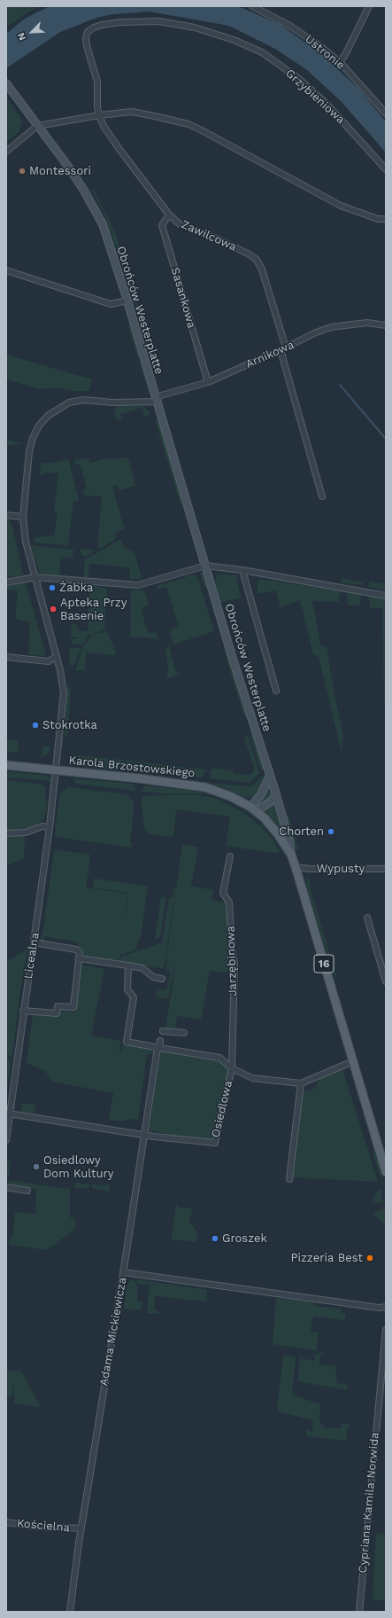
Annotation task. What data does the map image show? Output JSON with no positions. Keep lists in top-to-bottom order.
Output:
{
  "streets": {
    "main road": ["Obrońców Westerplatte", "Karola Brzostowskiego", "16"],
    "street": [
      "Ustronie",
      "Grzybieniowa",
      "Zawilcowa",
      "Sasankowa",
      "Arnikowa",
      "Wypusty",
      "Licealna",
      "Jarzębinowa",
      "Osiedlowa",
      "Adama Mickiewicza",
      "Cypriana Kamila Norwida",
      "Kościelna"
    ]
  },
  "crossings": [
    ["Grzybieniowa", "Zawilcowa"],
    ["Zawilcowa", "Sasankowa"],
    ["Zawilcowa", "Arnikowa"],
    ["Sasankowa", "Arnikowa"],
    ["Obrońców Westerplatte", "Arnikowa"],
    ["Obrońców Westerplatte", "16"],
    ["Arnikowa", "Licealna"],
    ["Karola Brzostowskiego", "Licealna"],
    ["Karola Brzostowskiego", "16"],
    ["Wypusty", "16"],
    ["Licealna", "Osiedlowa"],
    ["Jarzębinowa", "Osiedlowa"],
    ["Adama Mickiewicza", "Kościelna"]
  ],
  "places": [
    "Montessori",
    "Żabka",
    "Apteka Przy Basenie",
    "Stokrotka",
    "Chorten",
    "Osiedlowy Dom Kultury",
    "Groszek",
    "Pizzeria Best"
  ],
  "north": "bottom left"
}
